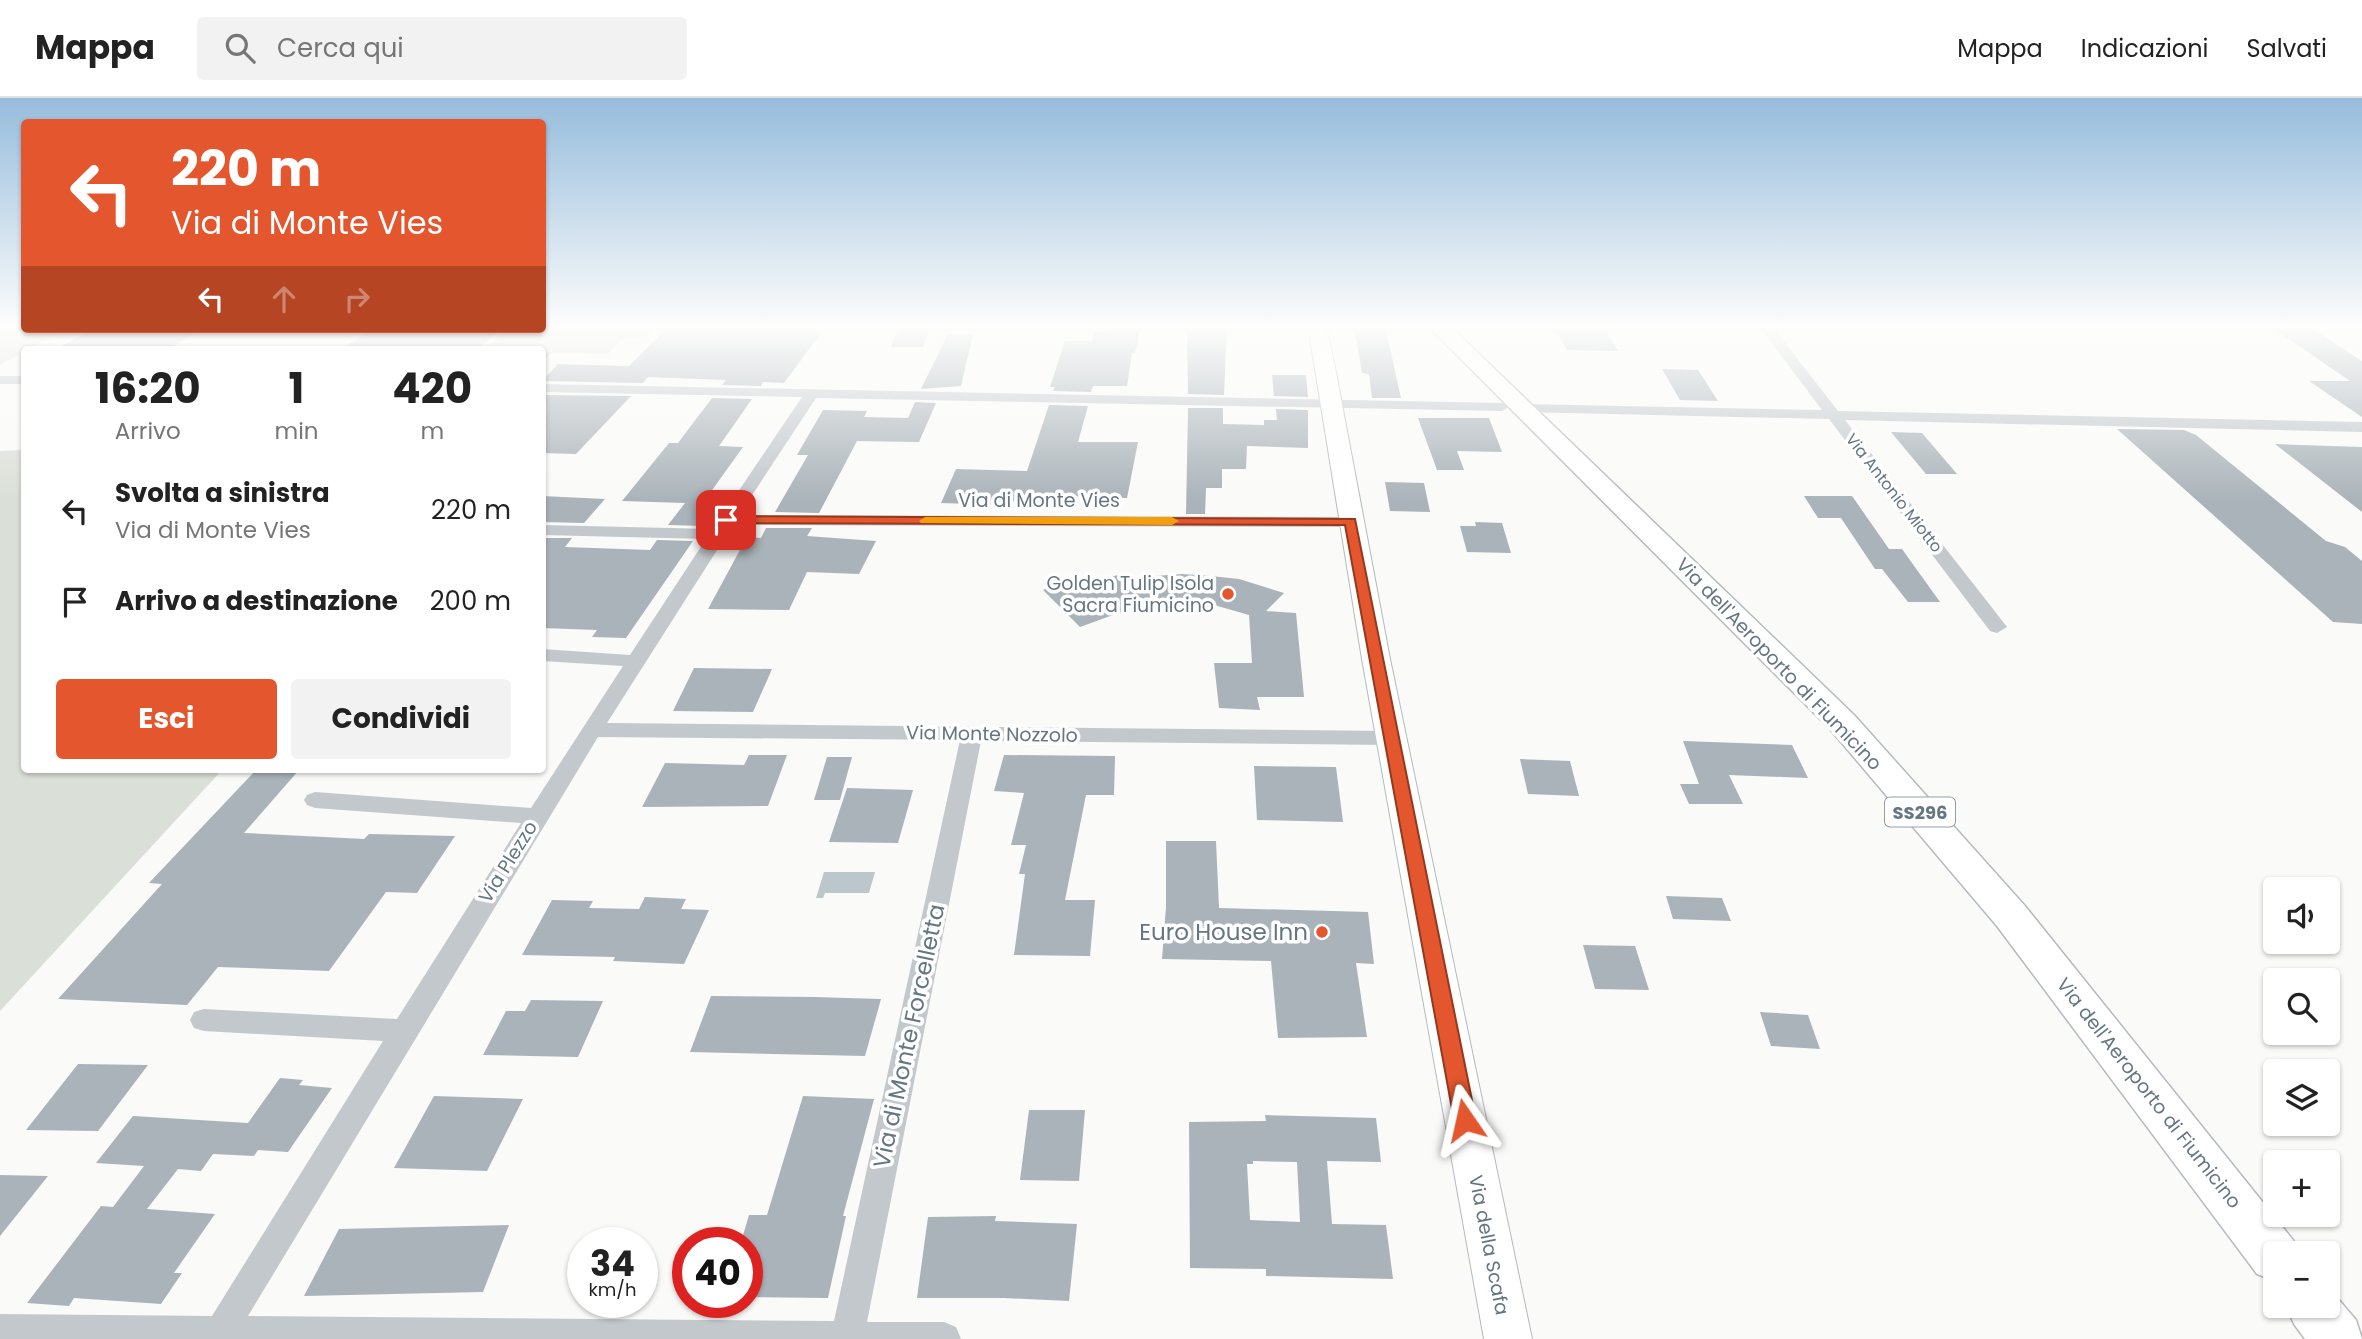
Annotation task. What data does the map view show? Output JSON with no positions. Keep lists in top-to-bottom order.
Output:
{
  "streets": {
    "main road": ["Via dell'Aeroporto di Fiumicino", "SS296"],
    "street": [
      "Via Antonio Miotto",
      "Via di Monte Vies",
      "Via Monte Nozzolo",
      "Via Plezzo",
      "Via di Monte Forcelletta",
      "Via della Scafa"
    ]
  },
  "crossings": [
    ["Via di Monte Vies", "Via Plezzo"],
    ["Via di Monte Vies", "Via della Scafa"],
    ["Via Monte Nozzolo", "Via Plezzo"],
    ["Via Monte Nozzolo", "Via di Monte Forcelletta"],
    ["Via Monte Nozzolo", "Via della Scafa"]
  ],
  "places": ["Golden Tulip Isola Sacra Fiumicino", "Euro House Inn"],
  "page": {
    "header": "Mappa",
    "search": "Cerca qui",
    "nav": ["Mappa", "Indicazioni", "Salvati"],
    "turn": ["220 m", "Via di Monte Vies"],
    "eta": [
      "16:20",
      "Arrivo",
      "1",
      "min",
      "420",
      "m"
    ],
    "list": [
      {
        "name": "Svolta a sinistra",
        "note": "Via di Monte Vies",
        "value": "220 m"
      },
      {
        "name": "Arrivo a destinazione",
        "value": "200 m"
      }
    ],
    "buttons": ["Esci", "Condividi"],
    "map_buttons": ["+", "−"],
    "speed": "34 km/h",
    "limit": "40"
  }
}
